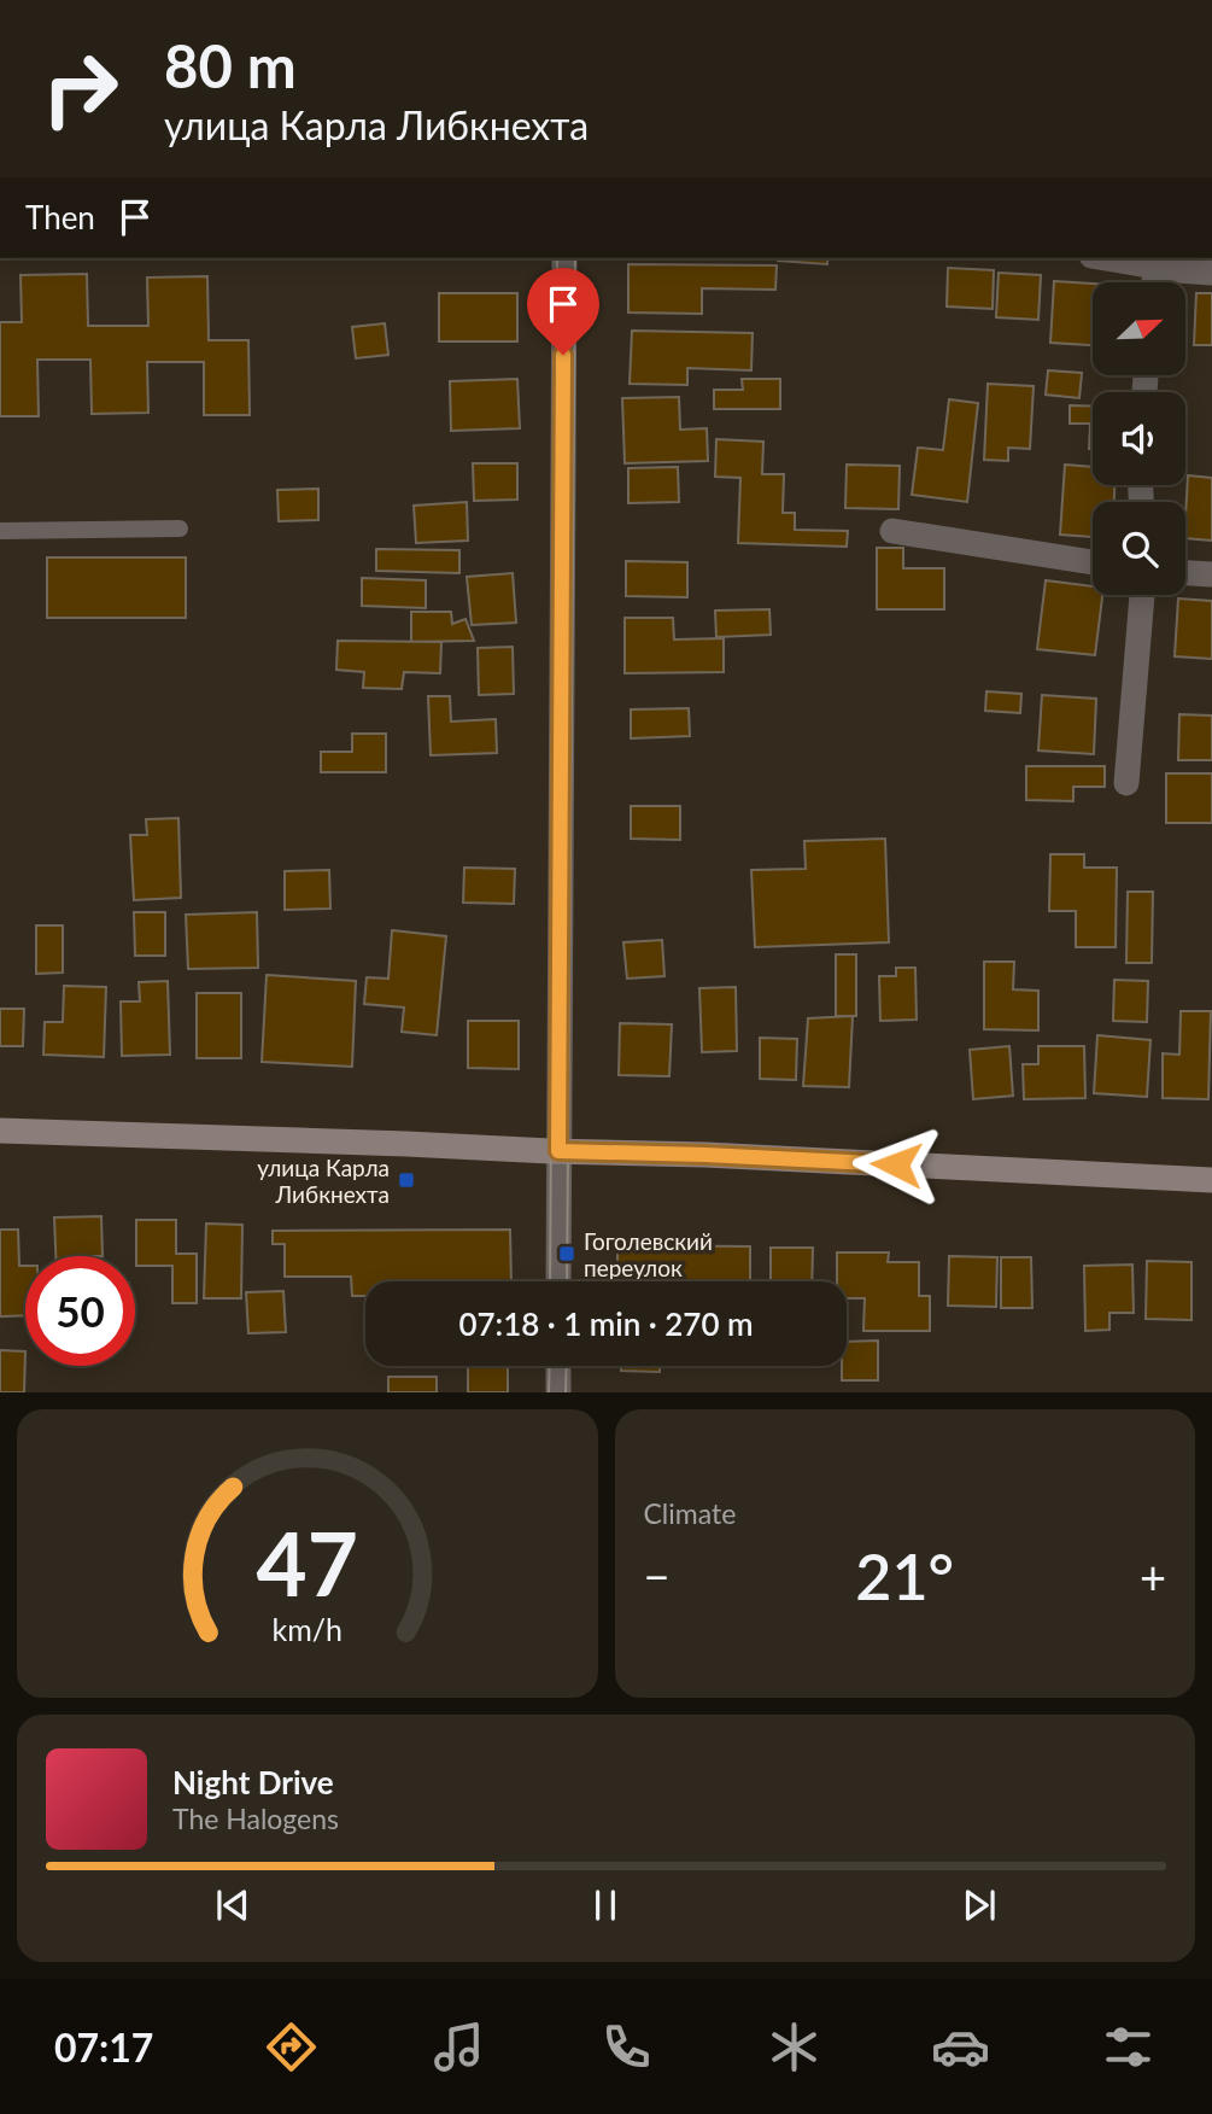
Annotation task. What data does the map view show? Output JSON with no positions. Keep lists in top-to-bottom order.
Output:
{
  "places": {
    "transit": ["улица Карла Либкнехта", "Гоголевский переулок"]
  },
  "north": "top right",
  "page": {
    "turn": ["80 m", "улица Карла Либкнехта"],
    "then": "Then",
    "limit": "50",
    "trip": "07:18 · 1 min · 270 m",
    "tile": "Climate",
    "heat": ["−", "21°", "+"],
    "song": ["Night Drive", "The Halogens"],
    "tabs": "07:17",
    "gauge": ["47", "km/h"]
  }
}
